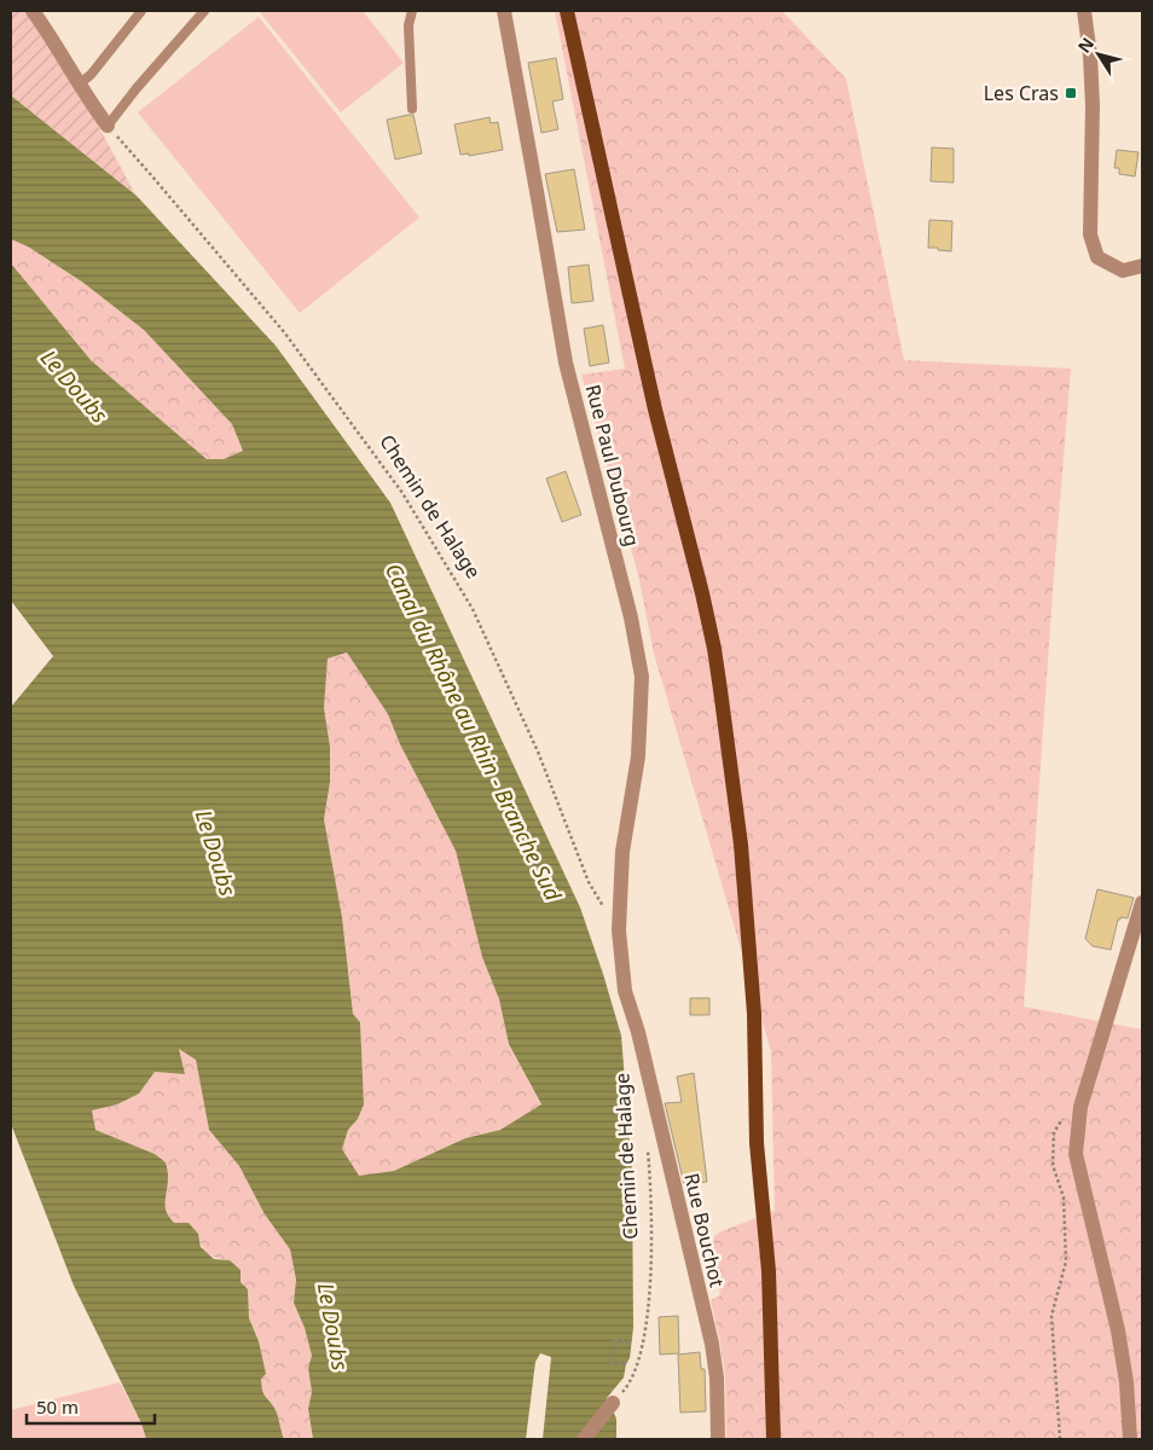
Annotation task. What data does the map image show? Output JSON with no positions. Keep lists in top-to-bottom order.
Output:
{
  "streets": {
    "street": ["Rue Paul Dubourg", "Rue Bouchot"],
    "path": ["Chemin de Halage"]
  },
  "crossings": [
    ["Rue Paul Dubourg", "Chemin de Halage"],
    ["Rue Paul Dubourg", "Rue Bouchot"]
  ],
  "water": ["Le Doubs", "Canal du Rhône au Rhin - Branche Sud"],
  "places": {
    "transit": ["Les Cras"]
  },
  "scale_bar": "50 m",
  "north": "top left"
}
